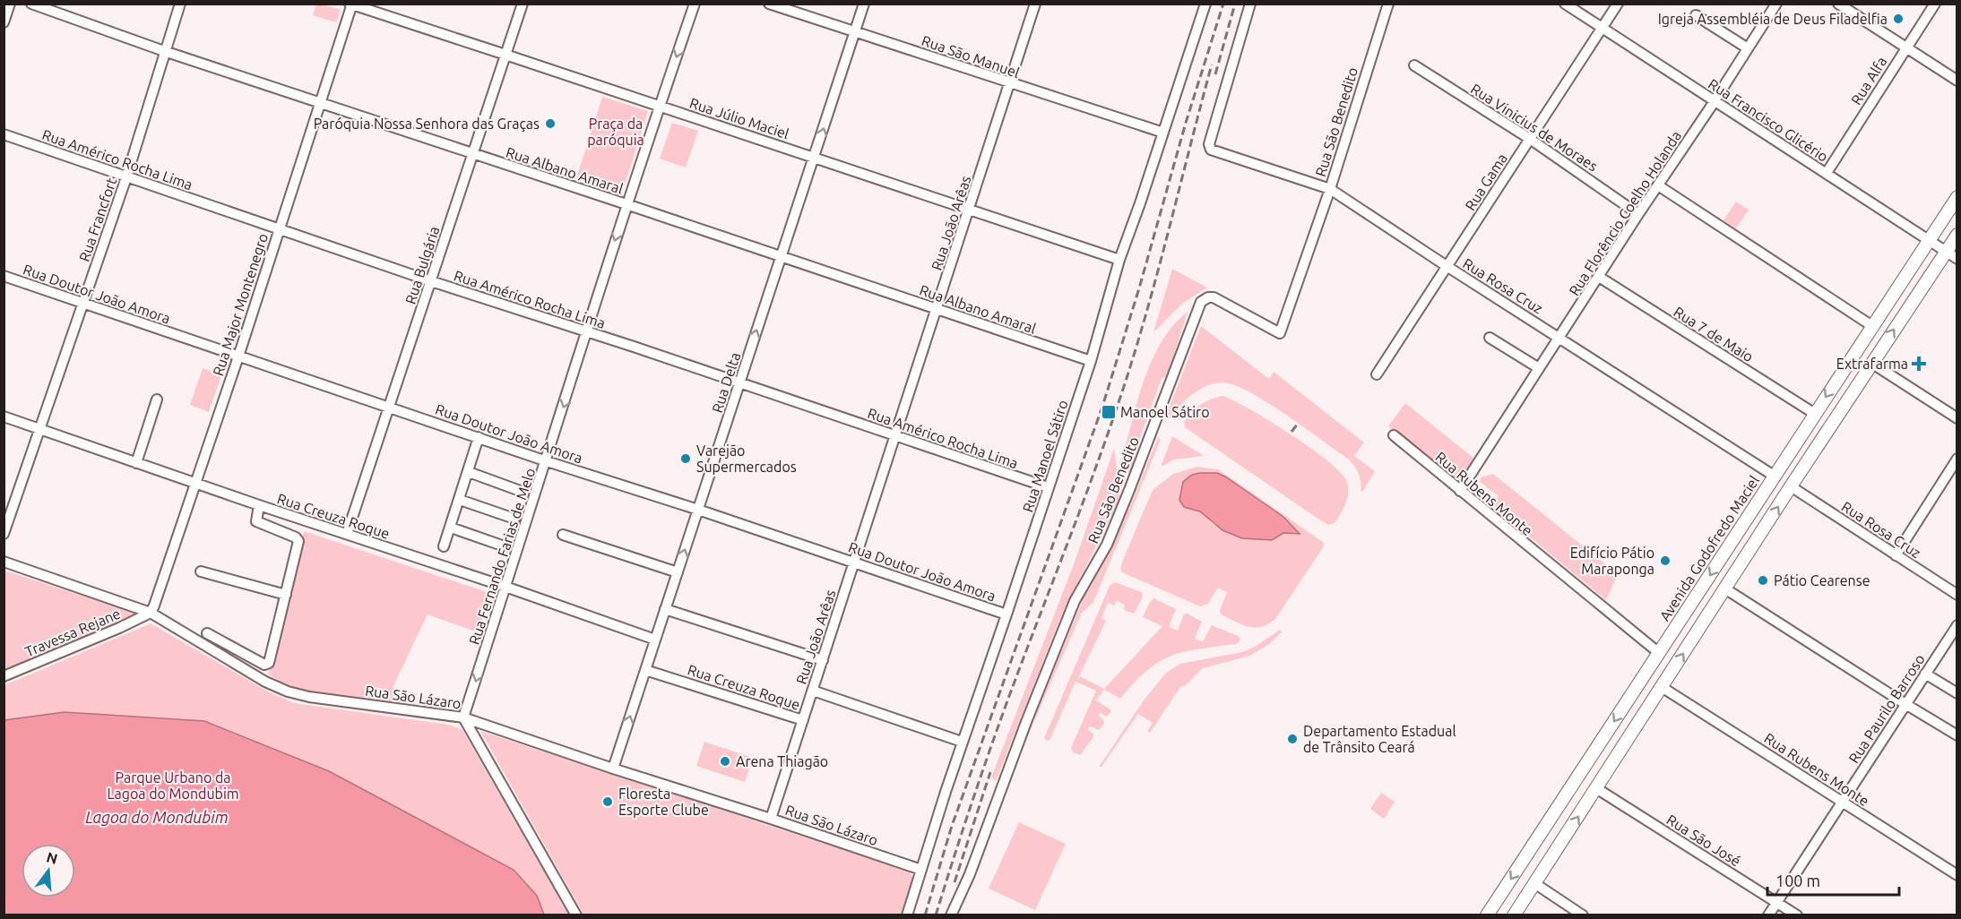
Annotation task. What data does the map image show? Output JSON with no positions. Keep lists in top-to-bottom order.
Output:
{
  "streets": {
    "main road": ["Avenida Godofredo Maciel"],
    "street": [
      "Rua São Manuel",
      "Rua Alfa",
      "Rua Júlio Maciel",
      "Rua Francisco Glicério",
      "Rua São Benedito",
      "Rua Vinicius de Moraes",
      "Rua Américo Rocha Lima",
      "Rua Albano Amaral",
      "Rua Gama",
      "Rua Florêncio Coelho Holanda",
      "Rua Francfort",
      "Rua João Arêas",
      "Rua Bulgária",
      "Rua Rosa Cruz",
      "Rua Doutor João Amora",
      "Rua Major Montenegro",
      "Rua 7 de Maio",
      "Rua Delta",
      "Rua Manoel Sátiro",
      "Rua Rubens Monte",
      "Rua Creuza Roque",
      "Rua Fernando Farias de Melo",
      "Travessa Rejane",
      "Rua São Lázaro",
      "Rua Paurilo Barroso",
      "Rua São José"
    ]
  },
  "crossings": [
    ["Rua São Manuel", "Rua João Arêas"],
    ["Rua São Manuel", "Rua Delta"],
    ["Rua São Manuel", "Rua Manoel Sátiro"],
    ["Rua Alfa", "Rua Francisco Glicério"],
    ["Rua Júlio Maciel", "Rua João Arêas"],
    ["Rua Júlio Maciel", "Rua Bulgária"],
    ["Rua Júlio Maciel", "Rua Major Montenegro"],
    ["Rua Júlio Maciel", "Rua Delta"],
    ["Rua Júlio Maciel", "Rua Manoel Sátiro"],
    ["Rua Júlio Maciel", "Rua Fernando Farias de Melo"],
    ["Rua Francisco Glicério", "Rua Gama"],
    ["Rua Francisco Glicério", "Rua Florêncio Coelho Holanda"],
    ["Rua Francisco Glicério", "Avenida Godofredo Maciel"],
    ["Rua São Benedito", "Rua Rosa Cruz"],
    ["Rua Vinicius de Moraes", "Rua Gama"],
    ["Rua Vinicius de Moraes", "Rua Florêncio Coelho Holanda"],
    ["Rua Américo Rocha Lima", "Rua Francfort"],
    ["Rua Américo Rocha Lima", "Rua João Arêas"],
    ["Rua Américo Rocha Lima", "Rua Bulgária"],
    ["Rua Américo Rocha Lima", "Rua Major Montenegro"],
    ["Rua Américo Rocha Lima", "Rua Delta"],
    ["Rua Américo Rocha Lima", "Rua Manoel Sátiro"],
    ["Rua Américo Rocha Lima", "Rua Fernando Farias de Melo"],
    ["Rua Albano Amaral", "Rua Francfort"],
    ["Rua Albano Amaral", "Rua João Arêas"],
    ["Rua Albano Amaral", "Rua Bulgária"],
    ["Rua Albano Amaral", "Rua Major Montenegro"],
    ["Rua Albano Amaral", "Rua Delta"],
    ["Rua Albano Amaral", "Rua Manoel Sátiro"],
    ["Rua Albano Amaral", "Rua Fernando Farias de Melo"],
    ["Rua Gama", "Rua Rosa Cruz"],
    ["Rua Florêncio Coelho Holanda", "Rua Rosa Cruz"],
    ["Rua Florêncio Coelho Holanda", "Rua 7 de Maio"],
    ["Rua Florêncio Coelho Holanda", "Rua Rubens Monte"],
    ["Rua Francfort", "Rua Doutor João Amora"],
    ["Rua Francfort", "Rua Creuza Roque"],
    ["Rua João Arêas", "Rua Doutor João Amora"],
    ["Rua João Arêas", "Rua Creuza Roque"],
    ["Rua João Arêas", "Rua São Lázaro"],
    ["Rua Bulgária", "Rua Doutor João Amora"],
    ["Rua Bulgária", "Rua Creuza Roque"],
    ["Rua Rosa Cruz", "Avenida Godofredo Maciel"],
    ["Rua Doutor João Amora", "Rua Major Montenegro"],
    ["Rua Doutor João Amora", "Rua Delta"],
    ["Rua Doutor João Amora", "Rua Manoel Sátiro"],
    ["Rua Doutor João Amora", "Rua Fernando Farias de Melo"],
    ["Rua Major Montenegro", "Rua Creuza Roque"],
    ["Rua Major Montenegro", "Travessa Rejane"],
    ["Rua Major Montenegro", "Rua São Lázaro"],
    ["Rua 7 de Maio", "Avenida Godofredo Maciel"],
    ["Rua Delta", "Rua Creuza Roque"],
    ["Rua Delta", "Rua São Lázaro"],
    ["Rua Manoel Sátiro", "Rua Creuza Roque"],
    ["Rua Manoel Sátiro", "Rua São Lázaro"],
    ["Rua Rubens Monte", "Avenida Godofredo Maciel"],
    ["Rua Rubens Monte", "Rua Paurilo Barroso"],
    ["Rua Creuza Roque", "Rua Fernando Farias de Melo"],
    ["Rua Fernando Farias de Melo", "Rua São Lázaro"],
    ["Travessa Rejane", "Rua São Lázaro"],
    ["Rua Paurilo Barroso", "Rua São José"]
  ],
  "one_way": ["Rua Delta", "Rua Fernando Farias de Melo"],
  "water": ["Lagoa do Mondubim"],
  "parks": ["Praça da paróquia", "Parque Urbano da Lagoa do Mondubim"],
  "places": {
    "other": [
      "Igreja Assembléia de Deus Filadelfia",
      "Paróquia Nossa Senhora das Graças",
      "Varejão Supermercados",
      "Edifício Pátio Maraponga",
      "Pátio Cearense",
      "Departamento Estadual de Trânsito Ceará",
      "Arena Thiagão",
      "Floresta Esporte Clube"
    ],
    "health": ["Extrafarma"],
    "transit": ["Manoel Sátiro"]
  },
  "scale_bar": "100 m",
  "north": "top"
}
